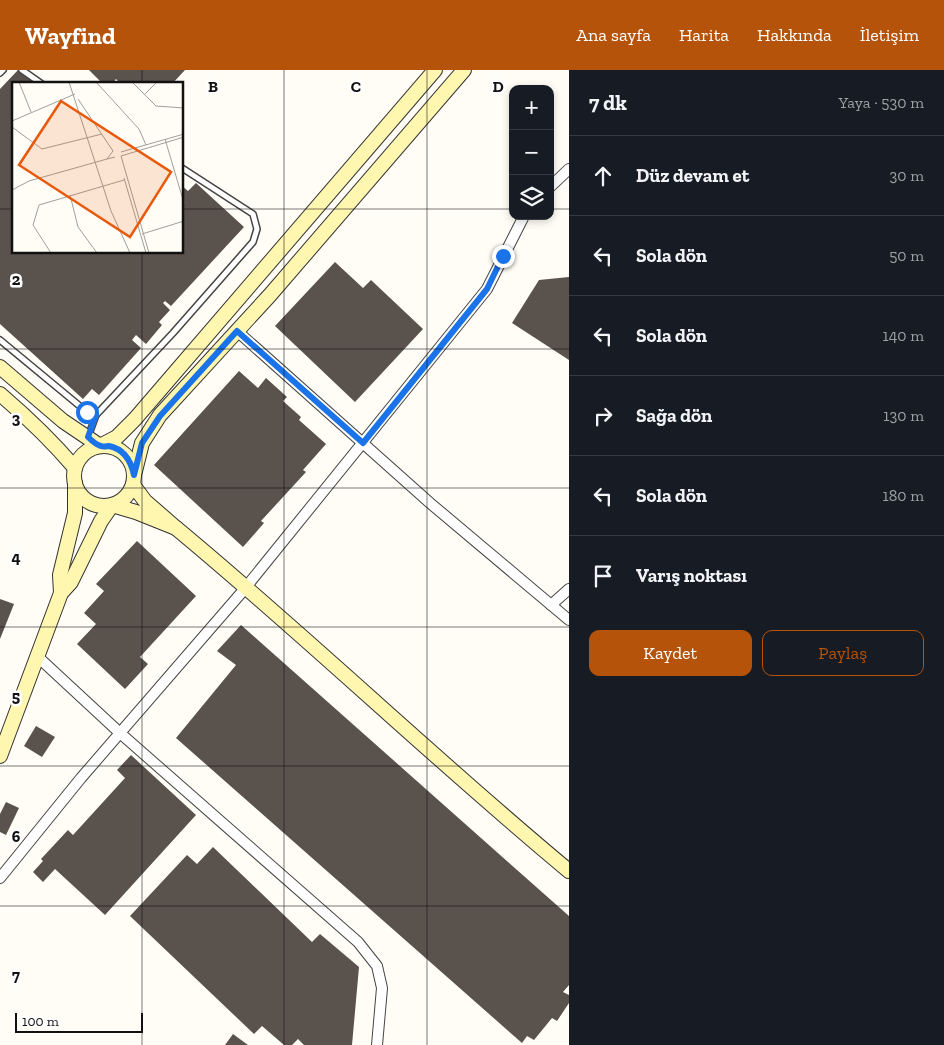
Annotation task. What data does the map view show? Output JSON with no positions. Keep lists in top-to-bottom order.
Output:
{
  "scale_bar": "100 m",
  "page": {
    "header": "Wayfind",
    "nav": [
      "Ana sayfa",
      "Harita",
      "Hakkında",
      "İletişim"
    ],
    "heading": ["7 dk", "Yaya · 530 m"],
    "map_buttons": ["+", "−"],
    "list": [
      ["Düz devam et", "30 m"],
      ["Sola dön", "50 m"],
      ["Sola dön", "140 m"],
      ["Sağa dön", "130 m"],
      ["Sola dön", "180 m"],
      "Varış noktası"
    ],
    "buttons": ["Kaydet", "Paylaş"],
    "scale": "100 m"
  },
  "grid": {
    "columns": ["B", "C", "D"],
    "rows": [
      "2",
      "3",
      "4",
      "5",
      "6",
      "7"
    ]
  }
}
